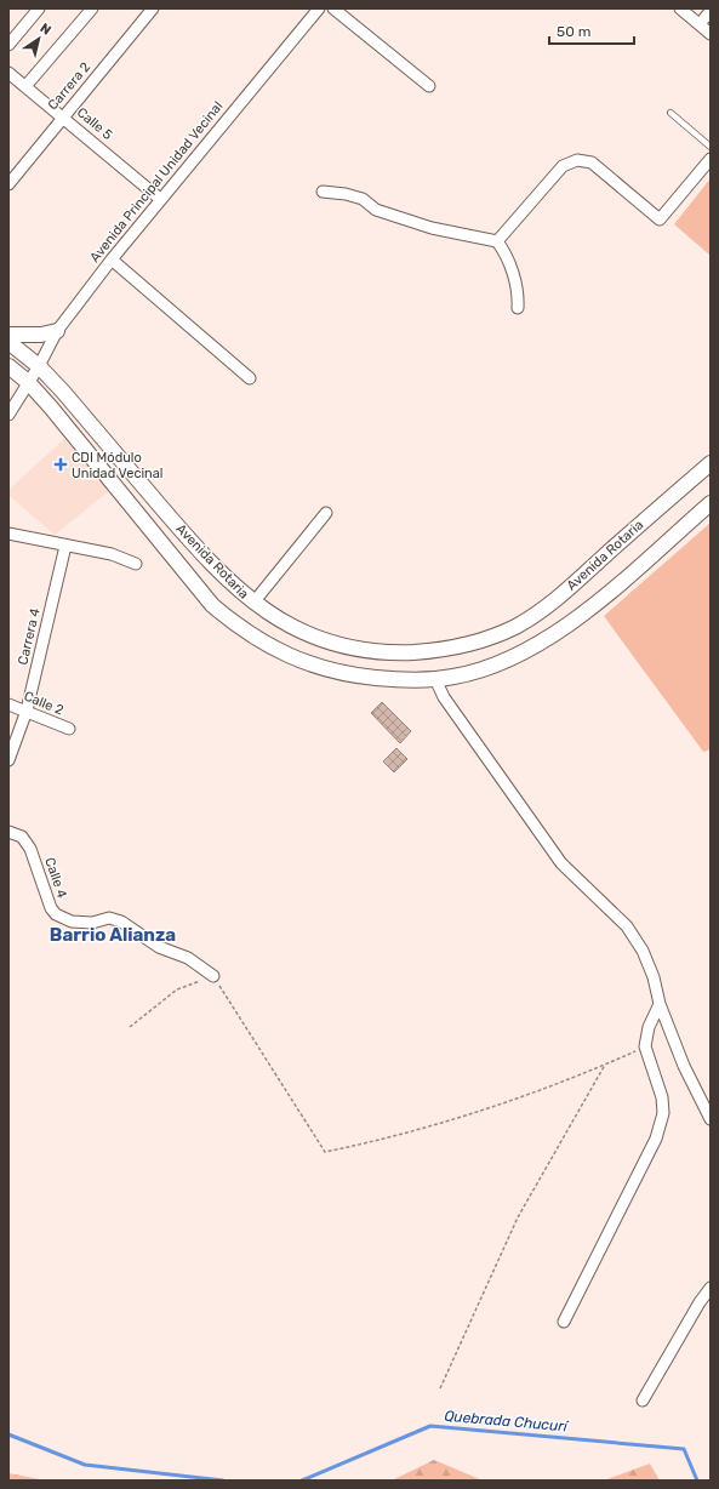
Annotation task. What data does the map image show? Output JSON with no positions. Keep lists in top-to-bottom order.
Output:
{
  "streets": {
    "main road": ["Avenida Rotaria"],
    "street": [
      "Carrera 2",
      "Calle 5",
      "Avenida Principal Unidad Vecinal",
      "Carrera 4",
      "Calle 2",
      "Calle 4"
    ]
  },
  "crossings": [
    ["Carrera 2", "Calle 5"],
    ["Calle 5", "Avenida Principal Unidad Vecinal"],
    ["Avenida Principal Unidad Vecinal", "Avenida Rotaria"],
    ["Carrera 4", "Calle 2"]
  ],
  "districts": ["Barrio Alianza"],
  "water": ["Quebrada Chucurí"],
  "places": {
    "health": ["CDI Módulo Unidad Vecinal"]
  },
  "scale_bar": "50 m",
  "north": "top right"
}
